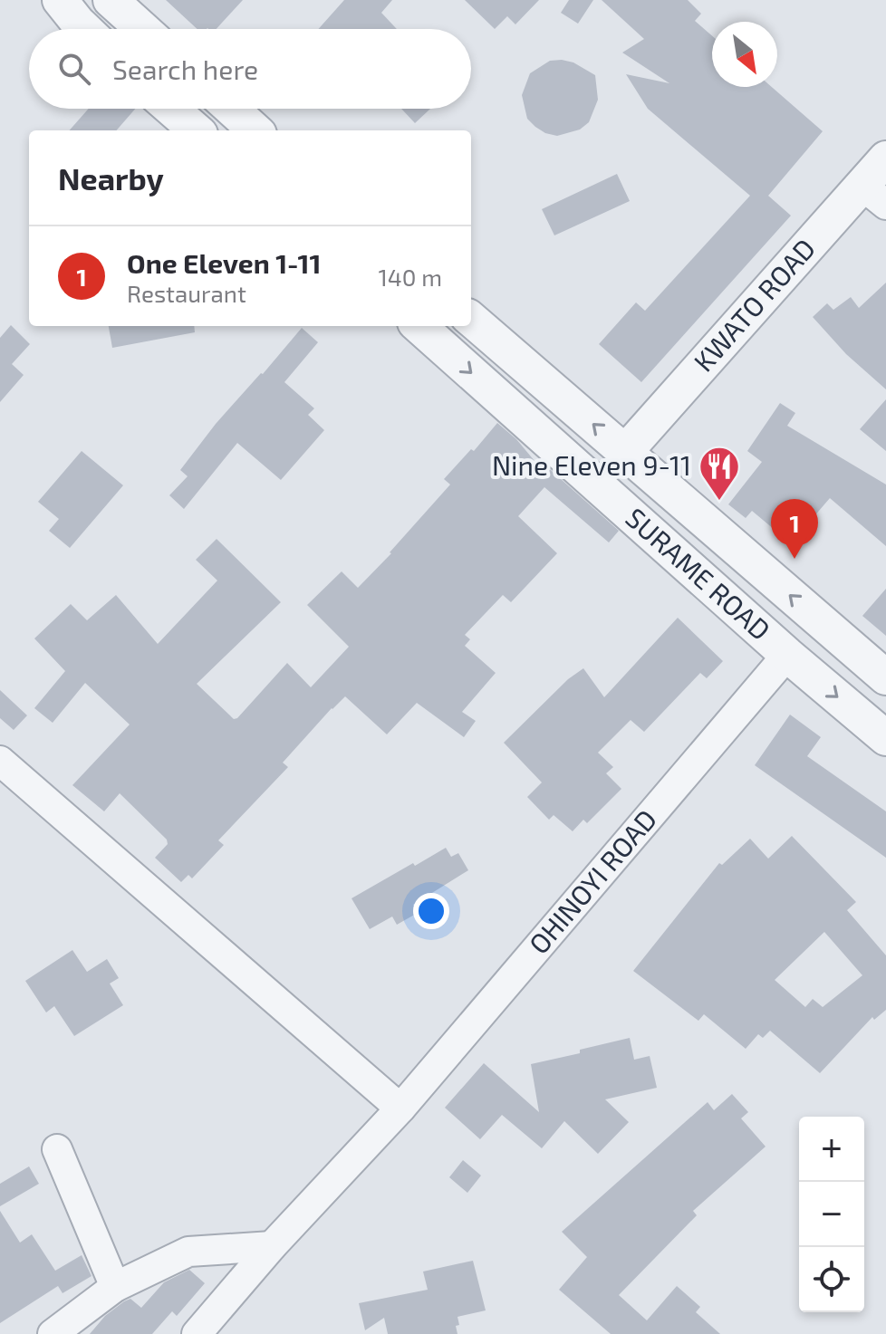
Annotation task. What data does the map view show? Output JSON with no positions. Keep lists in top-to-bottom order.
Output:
{
  "streets": {
    "street": ["KWATO ROAD", "SURAME ROAD", "OHINOYI ROAD"]
  },
  "crossings": [
    ["KWATO ROAD", "SURAME ROAD"],
    ["SURAME ROAD", "OHINOYI ROAD"]
  ],
  "places": {
    "restaurant": ["Nine Eleven 9-11"]
  },
  "north": "bottom right",
  "page": {
    "search": "Search here",
    "heading": "Nearby",
    "list": [
      {
        "mark": "1",
        "name": "One Eleven 1-11",
        "note": "Restaurant",
        "value": "140 m"
      }
    ],
    "pins": "1",
    "map_buttons": ["+", "−"]
  }
}
